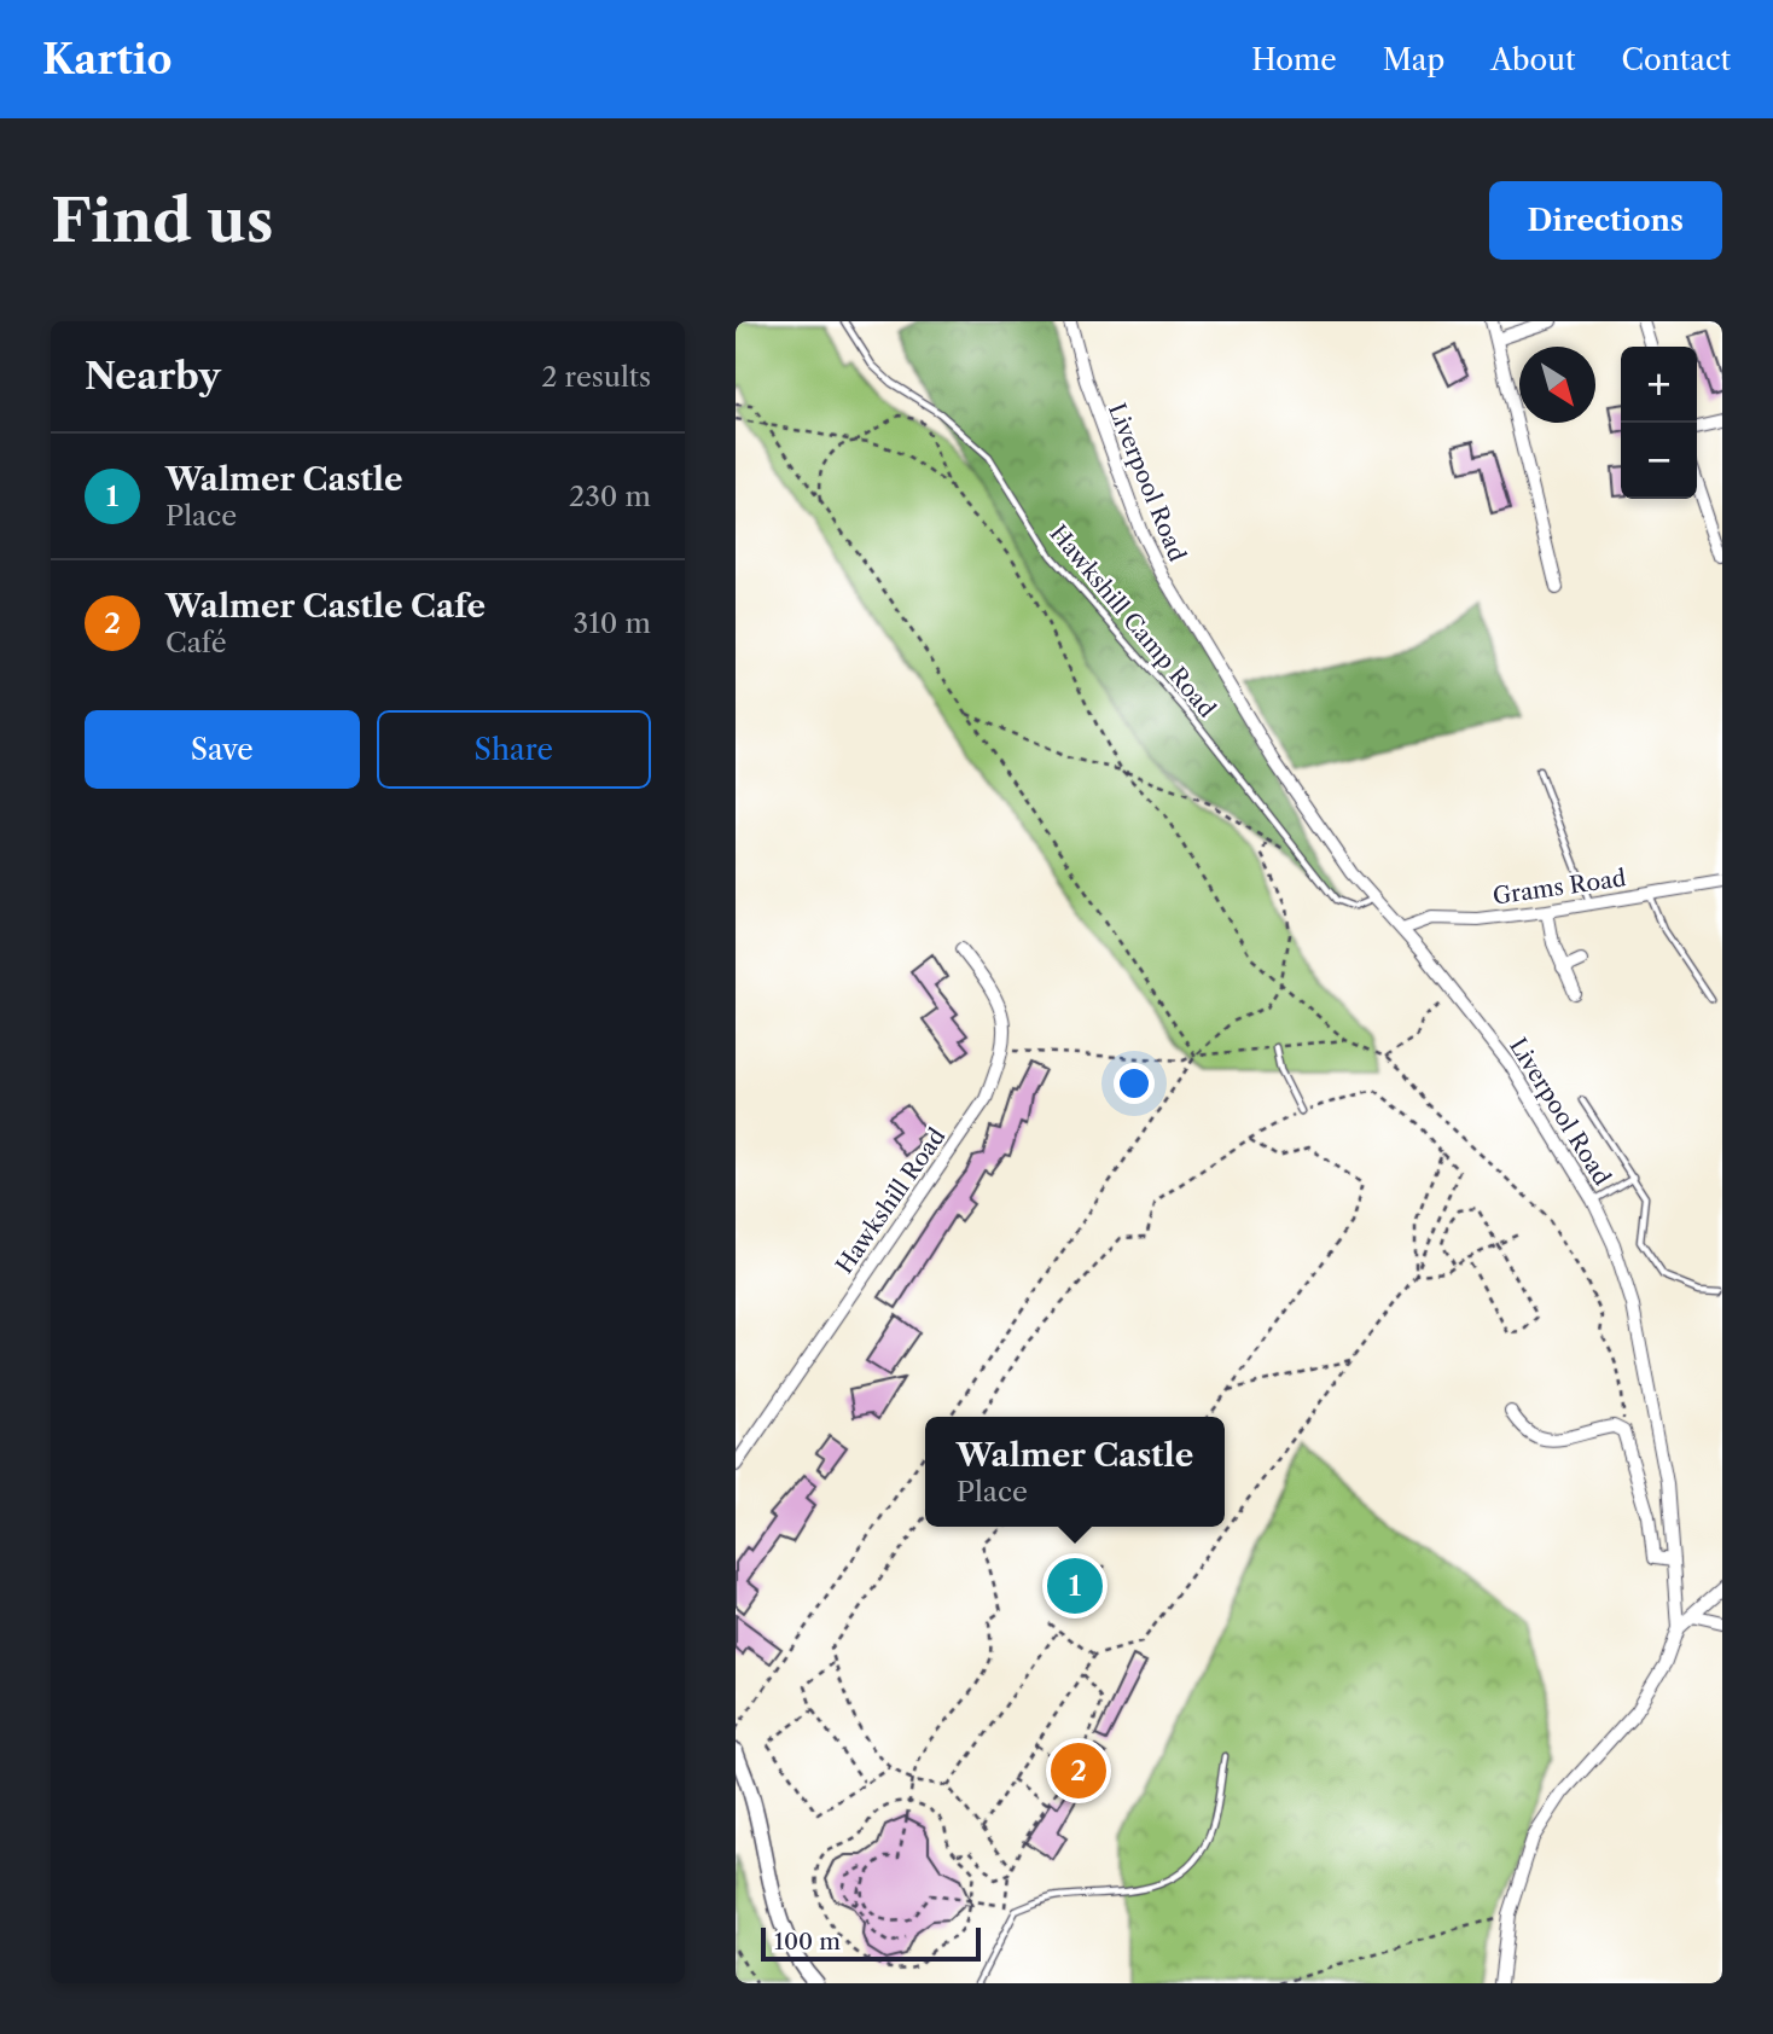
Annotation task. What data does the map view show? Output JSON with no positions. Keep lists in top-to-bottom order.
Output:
{
  "streets": {
    "street": ["Liverpool Road", "Grams Road", "Hawkshill Road"],
    "lane": ["Hawkshill Camp Road"]
  },
  "crossings": [
    ["Liverpool Road", "Hawkshill Camp Road"],
    ["Liverpool Road", "Grams Road"]
  ],
  "scale_bar": "100 m",
  "north": "bottom right",
  "page": {
    "header": "Kartio",
    "nav": [
      "Home",
      "Map",
      "About",
      "Contact"
    ],
    "buttons": [
      "Directions",
      ["Save", "Share"]
    ],
    "title": "Find us",
    "heading": ["Nearby", "2 results"],
    "map_buttons": ["+", "−"],
    "list": [
      {
        "mark": "1",
        "name": "Walmer Castle",
        "note": "Place",
        "value": "230 m"
      },
      {
        "mark": "2",
        "name": "Walmer Castle Cafe",
        "note": "Café",
        "value": "310 m"
      }
    ],
    "popup": ["Walmer Castle", "Place"],
    "pins": ["1", "2"],
    "scale": "100 m"
  }
}
